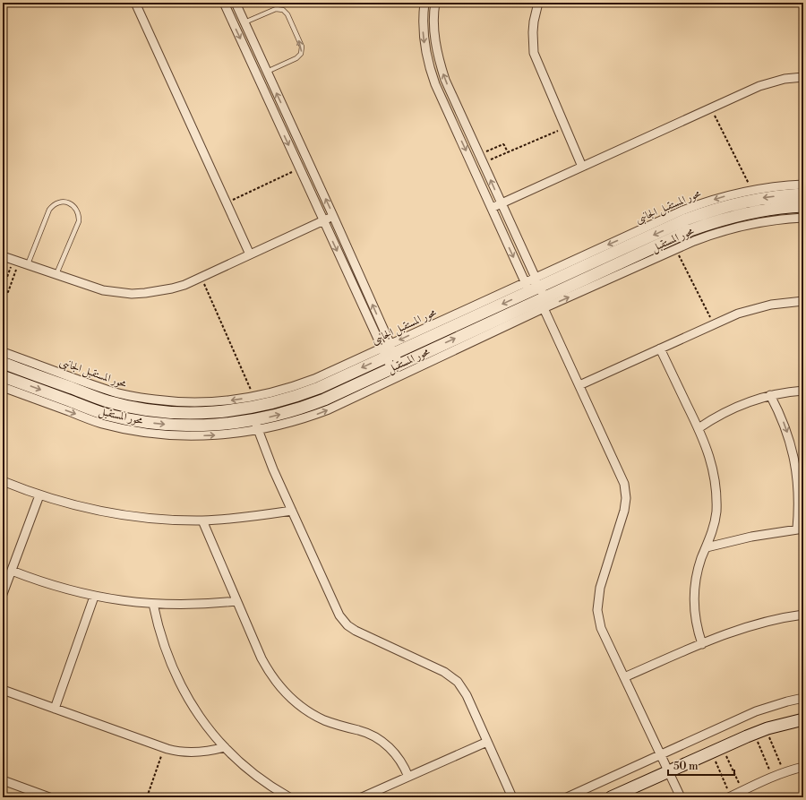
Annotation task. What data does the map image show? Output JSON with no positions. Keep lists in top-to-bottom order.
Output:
{
  "streets": {
    "street": ["محور المستقبل الجانبى", "محور المستقبل"]
  },
  "crossings": [
    ["محور المستقبل الجانبى", "محور المستقبل"]
  ],
  "scale_bar": "50 m"
}
